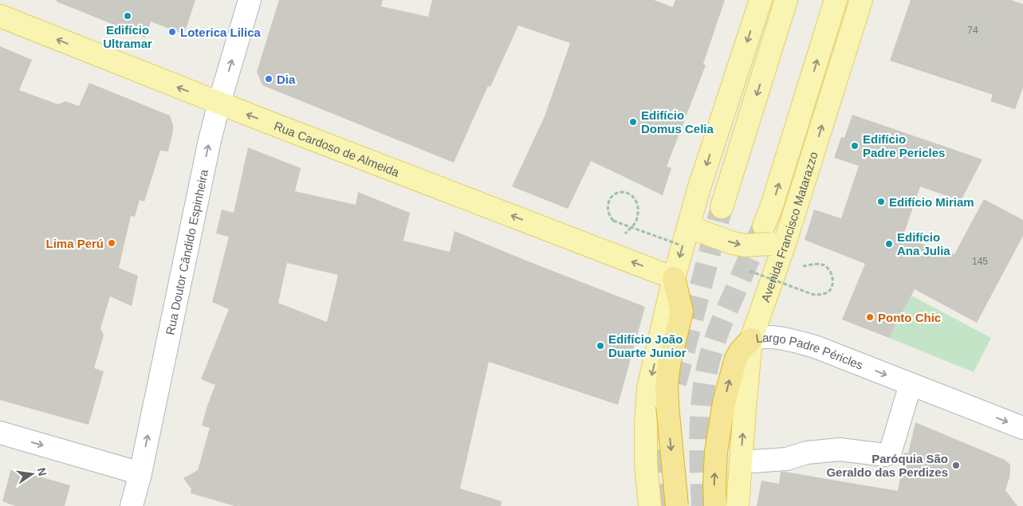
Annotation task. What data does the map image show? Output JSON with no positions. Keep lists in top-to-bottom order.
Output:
{
  "streets": {
    "highway": ["Avenida Francisco Matarazzo"],
    "main road": ["Rua Cardoso de Almeida", "Largo Padre Péricles"],
    "street": ["Rua Doutor Cândido Espinheira"]
  },
  "crossings": [
    ["Rua Cardoso de Almeida", "Rua Doutor Cândido Espinheira"],
    ["Avenida Francisco Matarazzo", "Largo Padre Péricles"]
  ],
  "one_way": ["Rua Cardoso de Almeida", "Rua Doutor Cândido Espinheira"],
  "places": [
    "Edifício Ultramar",
    "Loterica Lilica",
    "Dia",
    "Edifício Domus Celia",
    "Edifício Padre Pericles",
    "Edifício Miriam",
    "Lima Perú",
    "Edifício Ana Julia",
    "Ponto Chic",
    "Edifício João Duarte Junior",
    "Paróquia São Geraldo das Perdizes"
  ],
  "house_numbers": ["74", "145"],
  "north": "right"
}
